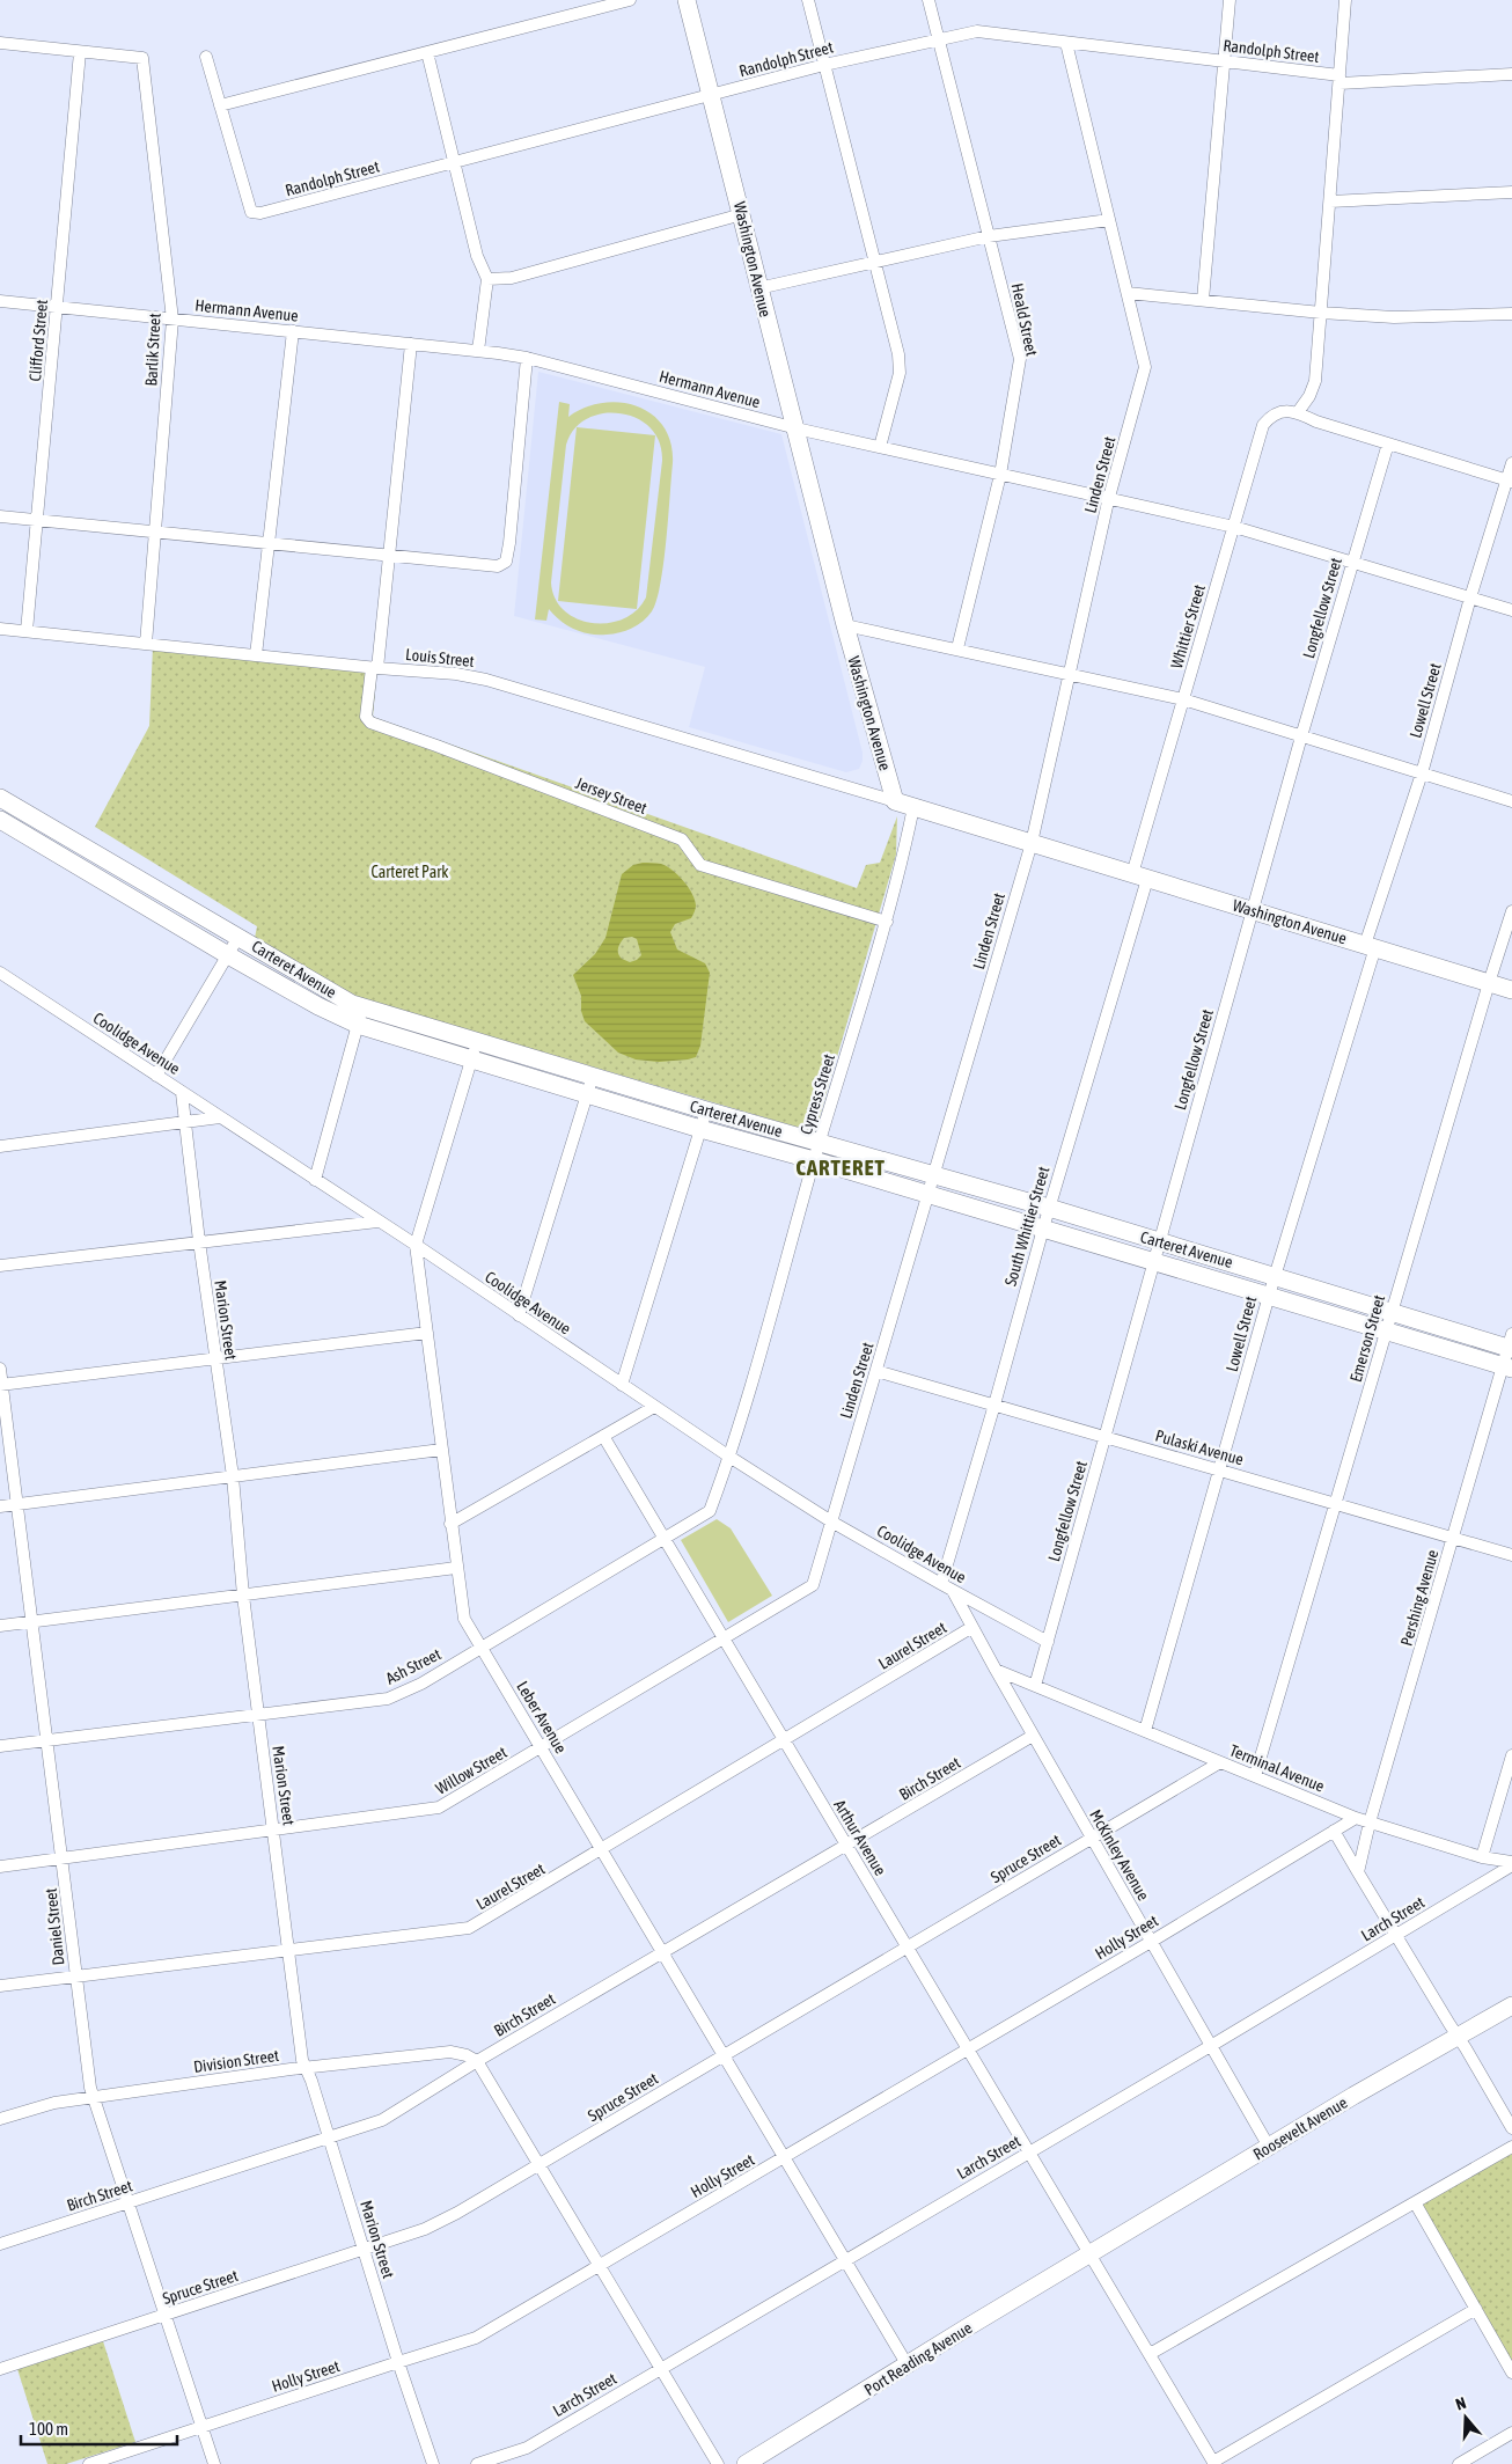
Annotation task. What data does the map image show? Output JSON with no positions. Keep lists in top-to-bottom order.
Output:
{
  "streets": {
    "street": [
      "Randolph Street",
      "Washington Avenue",
      "Hermann Avenue",
      "Heald Street",
      "Clifford Street",
      "Barlik Street",
      "Linden Street",
      "Longfellow Street",
      "Whittier Street",
      "Louis Street",
      "Lowell Street",
      "Jersey Street",
      "Carteret Avenue",
      "Coolidge Avenue",
      "Cypress Street",
      "South Whittier Street",
      "Marion Street",
      "Emerson Street",
      "Pulaski Avenue",
      "Pershing Avenue",
      "Laurel Street",
      "Ash Street",
      "Leber Avenue",
      "Terminal Avenue",
      "Willow Street",
      "Birch Street",
      "Arthur Avenue",
      "McKinley Avenue",
      "Spruce Street",
      "Larch Street",
      "Daniel Street",
      "Holly Street",
      "Division Street",
      "Roosevelt Avenue",
      "Port Reading Avenue"
    ]
  },
  "crossings": [
    ["Randolph Street", "Washington Avenue"],
    ["Randolph Street", "Heald Street"],
    ["Randolph Street", "Linden Street"],
    ["Washington Avenue", "Hermann Avenue"],
    ["Washington Avenue", "Linden Street"],
    ["Washington Avenue", "Longfellow Street"],
    ["Washington Avenue", "Whittier Street"],
    ["Washington Avenue", "Louis Street"],
    ["Washington Avenue", "Lowell Street"],
    ["Washington Avenue", "Cypress Street"],
    ["Washington Avenue", "South Whittier Street"],
    ["Washington Avenue", "Emerson Street"],
    ["Hermann Avenue", "Heald Street"],
    ["Hermann Avenue", "Clifford Street"],
    ["Hermann Avenue", "Barlik Street"],
    ["Hermann Avenue", "Linden Street"],
    ["Hermann Avenue", "Longfellow Street"],
    ["Hermann Avenue", "Whittier Street"],
    ["Hermann Avenue", "Lowell Street"],
    ["Hermann Avenue", "Jersey Street"],
    ["Clifford Street", "Barlik Street"],
    ["Clifford Street", "Louis Street"],
    ["Barlik Street", "Louis Street"],
    ["Linden Street", "Carteret Avenue"],
    ["Linden Street", "Coolidge Avenue"],
    ["Linden Street", "Pulaski Avenue"],
    ["Linden Street", "Willow Street"],
    ["Longfellow Street", "Carteret Avenue"],
    ["Longfellow Street", "Coolidge Avenue"],
    ["Longfellow Street", "Pulaski Avenue"],
    ["Longfellow Street", "Terminal Avenue"],
    ["Whittier Street", "South Whittier Street"],
    ["Louis Street", "Jersey Street"],
    ["Lowell Street", "Carteret Avenue"],
    ["Lowell Street", "Pulaski Avenue"],
    ["Lowell Street", "Terminal Avenue"],
    ["Jersey Street", "Cypress Street"],
    ["Carteret Avenue", "Cypress Street"],
    ["Carteret Avenue", "South Whittier Street"],
    ["Carteret Avenue", "Emerson Street"],
    ["Carteret Avenue", "Pershing Avenue"],
    ["Coolidge Avenue", "Cypress Street"],
    ["Coolidge Avenue", "South Whittier Street"],
    ["Coolidge Avenue", "Marion Street"],
    ["Coolidge Avenue", "Ash Street"],
    ["Coolidge Avenue", "Leber Avenue"],
    ["Coolidge Avenue", "Willow Street"],
    ["Coolidge Avenue", "McKinley Avenue"],
    ["Cypress Street", "Ash Street"],
    ["South Whittier Street", "Pulaski Avenue"],
    ["Marion Street", "Laurel Street"],
    ["Marion Street", "Ash Street"],
    ["Marion Street", "Willow Street"],
    ["Marion Street", "Birch Street"],
    ["Marion Street", "Spruce Street"],
    ["Marion Street", "Holly Street"],
    ["Marion Street", "Division Street"],
    ["Emerson Street", "Pulaski Avenue"],
    ["Emerson Street", "Terminal Avenue"],
    ["Pulaski Avenue", "Pershing Avenue"],
    ["Pershing Avenue", "Terminal Avenue"],
    ["Laurel Street", "Leber Avenue"],
    ["Laurel Street", "Arthur Avenue"],
    ["Laurel Street", "McKinley Avenue"],
    ["Laurel Street", "Daniel Street"],
    ["Ash Street", "Leber Avenue"],
    ["Ash Street", "Arthur Avenue"],
    ["Ash Street", "Daniel Street"],
    ["Leber Avenue", "Willow Street"],
    ["Leber Avenue", "Birch Street"],
    ["Leber Avenue", "Spruce Street"],
    ["Leber Avenue", "Larch Street"],
    ["Leber Avenue", "Holly Street"],
    ["Leber Avenue", "Port Reading Avenue"],
    ["Terminal Avenue", "Spruce Street"],
    ["Terminal Avenue", "Larch Street"],
    ["Terminal Avenue", "Holly Street"],
    ["Willow Street", "Arthur Avenue"],
    ["Willow Street", "Daniel Street"],
    ["Birch Street", "Arthur Avenue"],
    ["Birch Street", "McKinley Avenue"],
    ["Birch Street", "Daniel Street"],
    ["Birch Street", "Division Street"],
    ["Arthur Avenue", "Spruce Street"],
    ["Arthur Avenue", "Larch Street"],
    ["Arthur Avenue", "Holly Street"],
    ["Arthur Avenue", "Roosevelt Avenue"],
    ["Arthur Avenue", "Port Reading Avenue"],
    ["McKinley Avenue", "Spruce Street"],
    ["McKinley Avenue", "Larch Street"],
    ["McKinley Avenue", "Holly Street"],
    ["McKinley Avenue", "Roosevelt Avenue"],
    ["Spruce Street", "Daniel Street"],
    ["Daniel Street", "Holly Street"],
    ["Daniel Street", "Division Street"],
    ["Roosevelt Avenue", "Port Reading Avenue"]
  ],
  "districts": ["CARTERET"],
  "parks": ["Carteret Park"],
  "scale_bar": "100 m",
  "north": "top"
}
